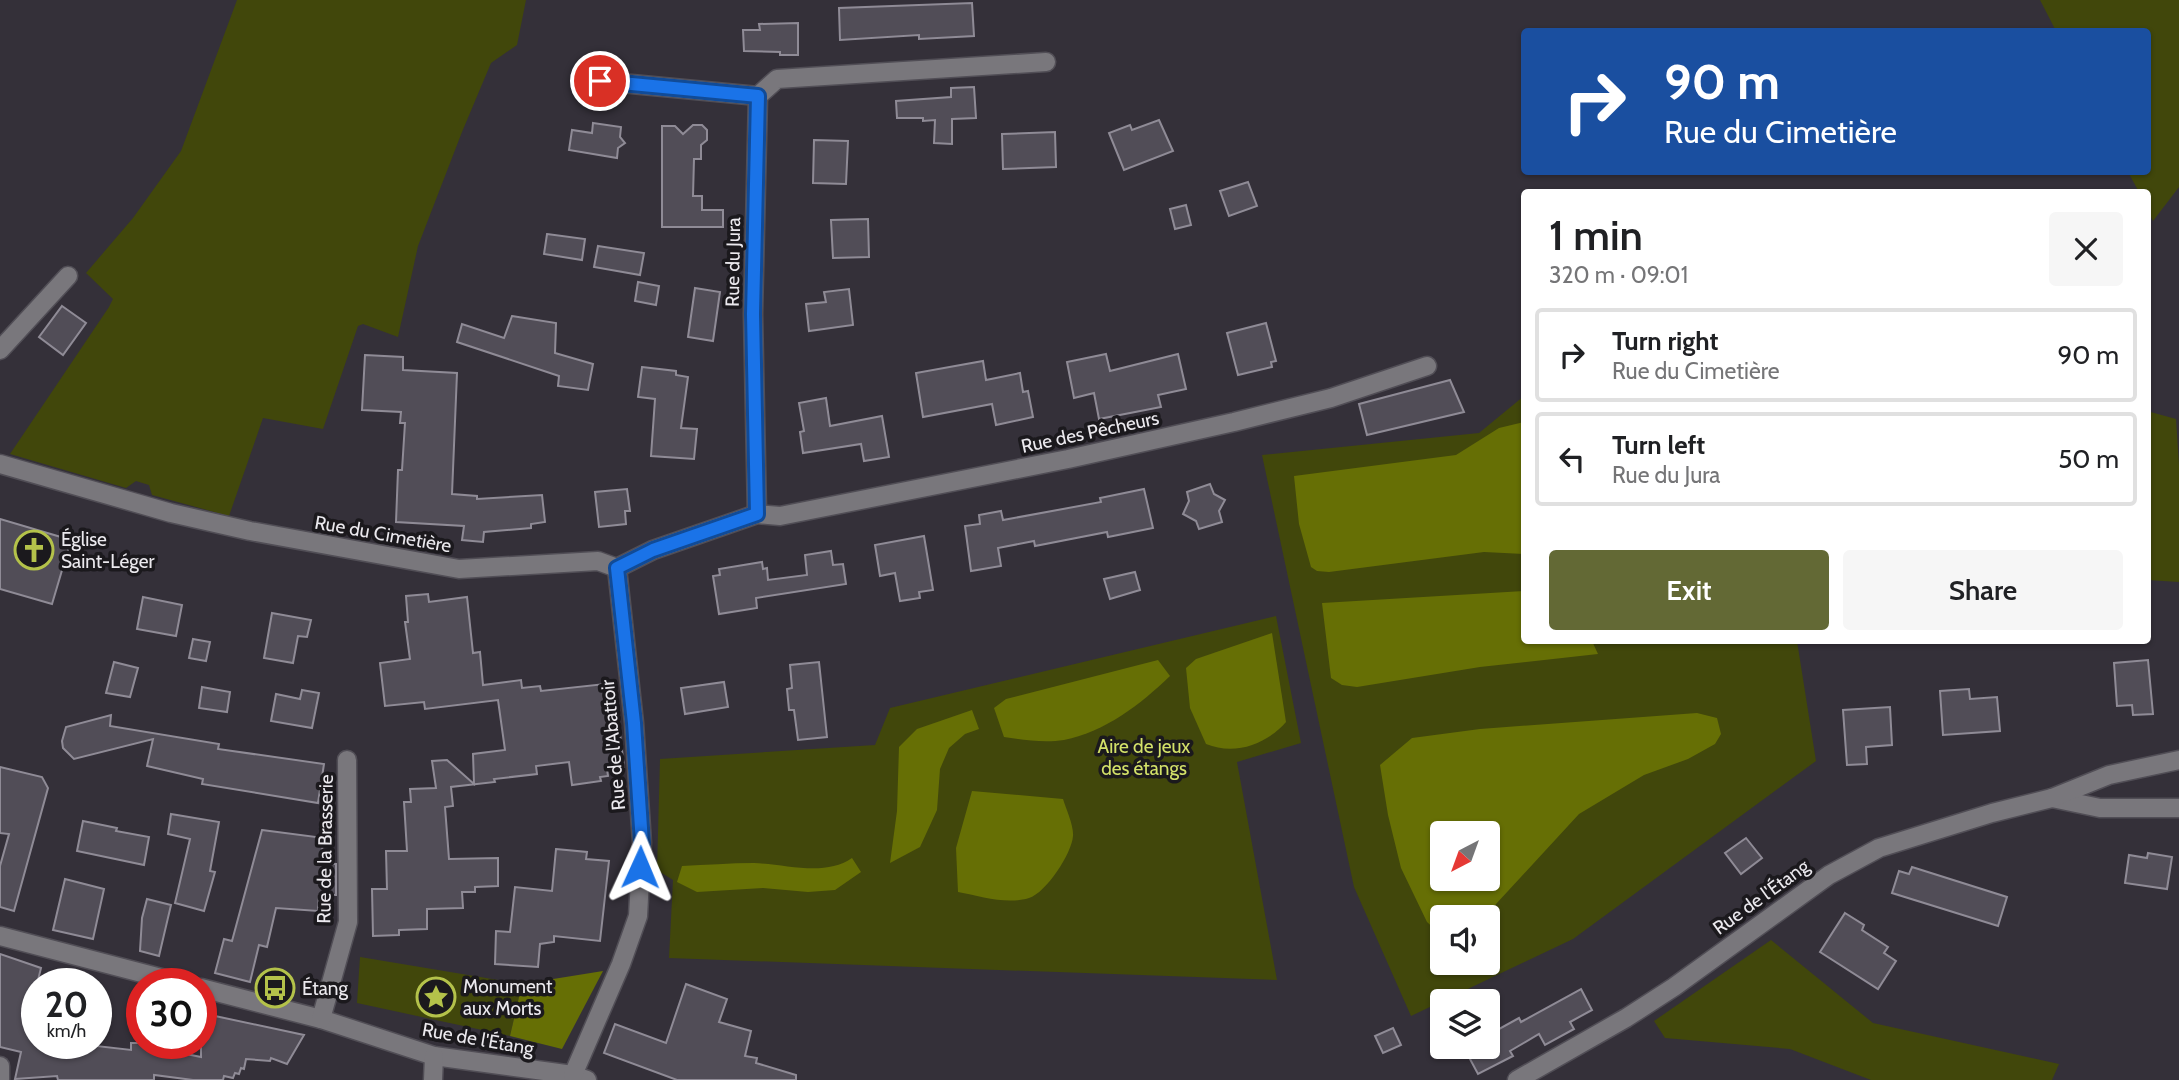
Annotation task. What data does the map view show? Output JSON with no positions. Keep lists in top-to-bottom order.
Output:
{
  "streets": {
    "street": [
      "Rue du Jura",
      "Rue des Pêcheurs",
      "Rue du Cimetière",
      "Rue de l'Abattoir",
      "Rue de la Brasserie",
      "Rue de l'Étang"
    ]
  },
  "crossings": [
    ["Rue du Jura", "Rue des Pêcheurs"],
    ["Rue du Cimetière", "Rue de l'Abattoir"],
    ["Rue de l'Abattoir", "Rue de l'Étang"],
    ["Rue de la Brasserie", "Rue de l'Étang"]
  ],
  "parks": ["Aire de jeux des étangs"],
  "places": {
    "church": ["Église Saint-Léger"],
    "bus stop": ["Étang"],
    "place": ["Monument aux Morts"]
  },
  "north": "bottom left",
  "page": {
    "turn": ["90 m", "Rue du Cimetière"],
    "heading": ["1 min", "320 m · 09:01"],
    "list": [
      {
        "name": "Turn right",
        "note": "Rue du Cimetière",
        "value": "90 m"
      },
      {
        "name": "Turn left",
        "note": "Rue du Jura",
        "value": "50 m"
      }
    ],
    "buttons": ["Exit", "Share"],
    "speed": "20 km/h",
    "limit": "30"
  }
}
